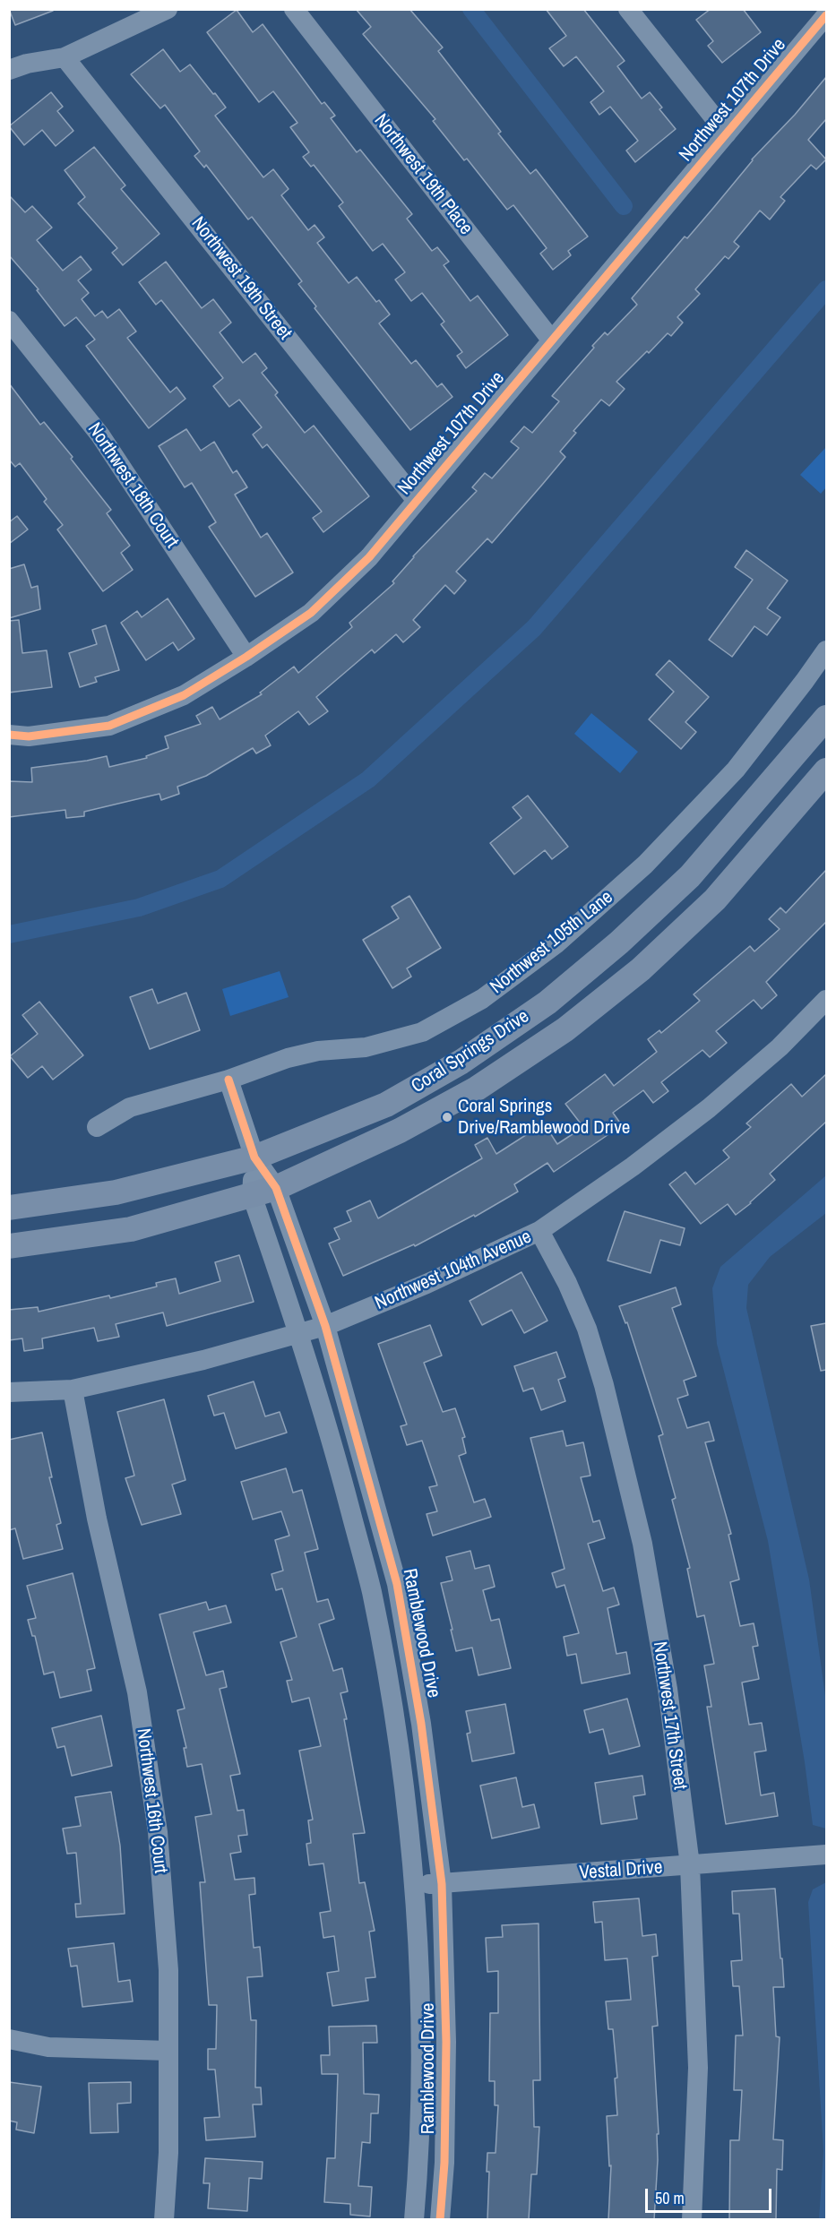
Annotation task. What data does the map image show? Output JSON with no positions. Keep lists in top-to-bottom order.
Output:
{
  "streets": {
    "main road": ["Coral Springs Drive"],
    "street": [
      "Northwest 107th Drive",
      "Northwest 19th Place",
      "Northwest 19th Street",
      "Northwest 18th Court",
      "Northwest 105th Lane",
      "Northwest 104th Avenue",
      "Ramblewood Drive",
      "Northwest 17th Street",
      "Northwest 16th Court",
      "Vestal Drive"
    ]
  },
  "crossings": [
    ["Northwest 107th Drive", "Northwest 19th Place"],
    ["Northwest 107th Drive", "Northwest 19th Street"],
    ["Northwest 107th Drive", "Northwest 18th Court"],
    ["Northwest 105th Lane", "Ramblewood Drive"],
    ["Coral Springs Drive", "Ramblewood Drive"],
    ["Northwest 104th Avenue", "Ramblewood Drive"],
    ["Northwest 104th Avenue", "Northwest 17th Street"],
    ["Northwest 104th Avenue", "Northwest 16th Court"],
    ["Ramblewood Drive", "Vestal Drive"],
    ["Northwest 17th Street", "Vestal Drive"]
  ],
  "places": ["Coral Springs Drive/Ramblewood Drive"],
  "scale_bar": "50 m"
}
